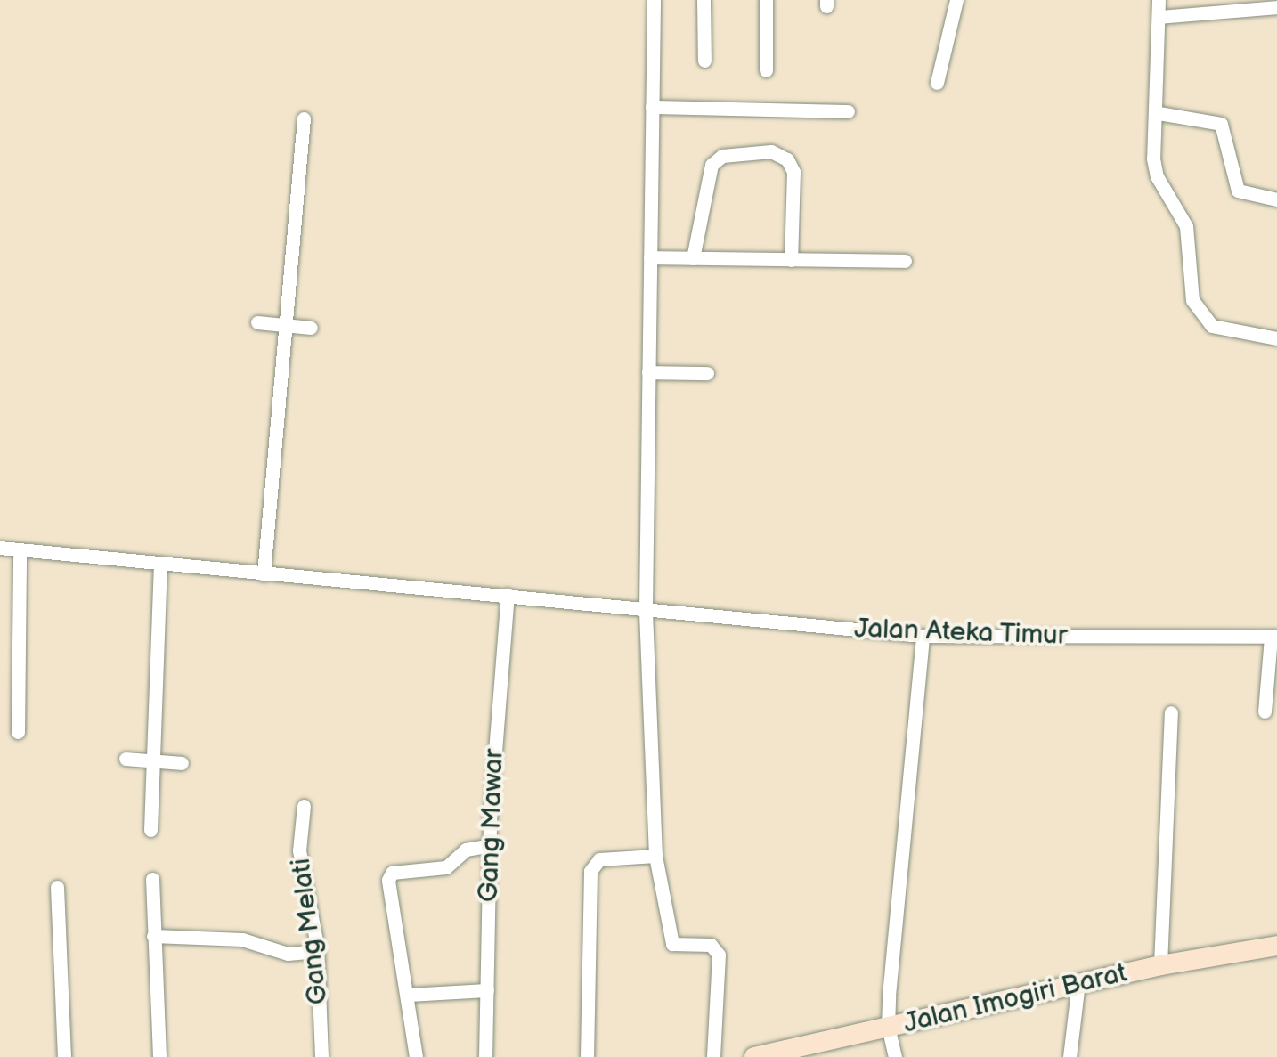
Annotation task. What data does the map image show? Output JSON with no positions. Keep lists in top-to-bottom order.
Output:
{
  "streets": {
    "main road": ["Jalan Imogiri Barat"],
    "street": ["Jalan Ateka Timur", "Gang Mawar", "Gang Melati"]
  },
  "crossings": [
    ["Jalan Ateka Timur", "Gang Mawar"]
  ]
}
